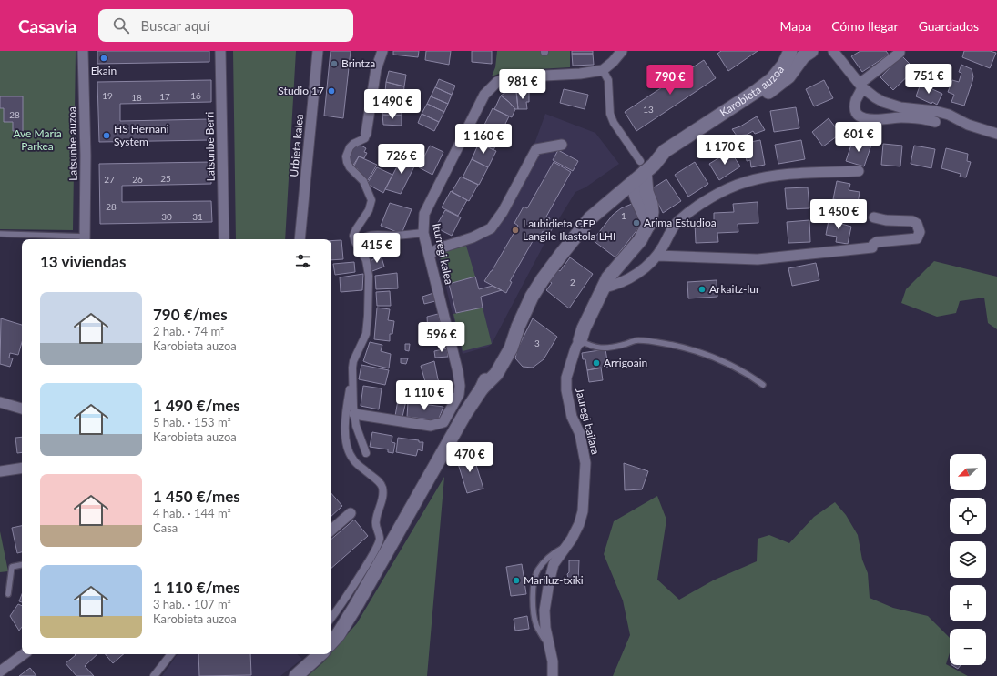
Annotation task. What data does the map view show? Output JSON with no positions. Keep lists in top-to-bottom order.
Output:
{
  "streets": {
    "main road": ["Karobieta auzoa"],
    "street": [
      "Latsunbe auzoa",
      "Urbieta kalea",
      "Latsunbe Berri",
      "Iturregi kalea",
      "Jauregi bailara"
    ]
  },
  "parks": ["Ave Maria Parkea"],
  "places": [
    "Ekain",
    "Brintza",
    "Studio 17",
    "HS Hernani System",
    "Arima Estudioa",
    "Laubidieta CEP Langile Ikastola LHI",
    "Arkaitz-lur",
    "Arrigoain",
    "Mariluz-txiki"
  ],
  "house_numbers": [
    "19",
    "16",
    "17",
    "18",
    "13",
    "28",
    "25",
    "27",
    "26",
    "28",
    "1",
    "30",
    "31",
    "2",
    "3"
  ],
  "north": "bottom left",
  "page": {
    "header": "Casavia",
    "search": "Buscar aquí",
    "nav": ["Mapa", "Cómo llegar", "Guardados"],
    "price": [
      "751 €",
      "790 €",
      "981 €",
      "1 490 €",
      "601 €",
      "1 160 €",
      "1 170 €",
      "726 €",
      "1 450 €",
      "415 €",
      "596 €",
      "1 110 €",
      "470 €"
    ],
    "heading": "13 viviendas",
    "list": [
      {
        "name": "790 €/mes",
        "note": "2 hab. · 74 m² · Karobieta auzoa"
      },
      {
        "name": "1 490 €/mes",
        "note": "5 hab. · 153 m² · Karobieta auzoa"
      },
      {
        "name": "1 450 €/mes",
        "note": "4 hab. · 144 m² · Casa"
      },
      {
        "name": "1 110 €/mes",
        "note": "3 hab. · 107 m² · Karobieta auzoa"
      }
    ],
    "map_buttons": ["+", "−"]
  }
}
